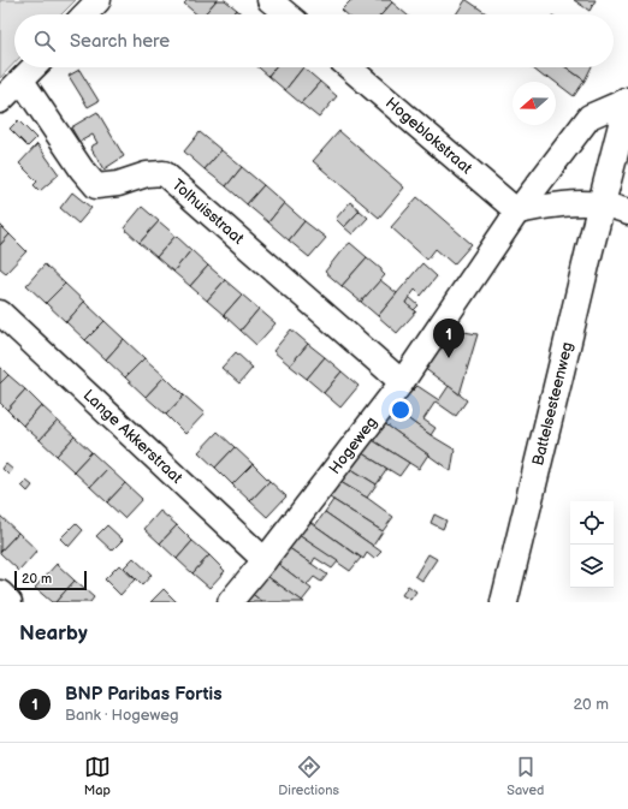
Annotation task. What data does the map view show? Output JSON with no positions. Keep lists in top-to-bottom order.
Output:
{
  "streets": {
    "main road": ["Battelsesteenweg"],
    "street": [
      "Hogeblokstraat",
      "Tolhuisstraat",
      "Lange Akkerstraat",
      "Hogeweg"
    ]
  },
  "crossings": [
    ["Hogeblokstraat", "Hogeweg"],
    ["Tolhuisstraat", "Hogeweg"],
    ["Battelsesteenweg", "Hogeweg"],
    ["Lange Akkerstraat", "Hogeweg"]
  ],
  "scale_bar": "20 m",
  "north": "left",
  "page": {
    "search": "Search here",
    "pins": "1",
    "scale": "20 m",
    "heading": "Nearby",
    "list": [
      {
        "mark": "1",
        "name": "BNP Paribas Fortis",
        "note": "Bank · Hogeweg",
        "value": "20 m"
      }
    ],
    "nav": ["Map", "Directions", "Saved"]
  }
}
